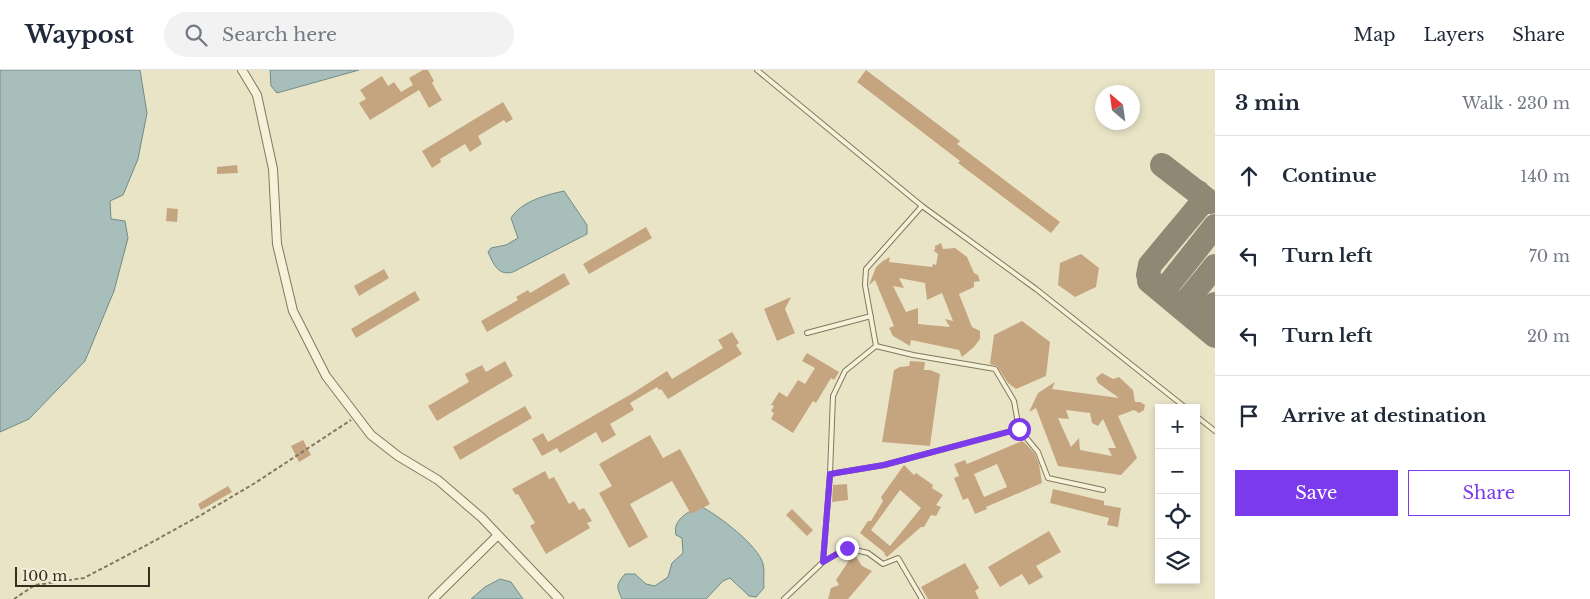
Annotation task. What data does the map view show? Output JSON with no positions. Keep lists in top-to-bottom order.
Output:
{
  "scale_bar": "100 m",
  "north": "top left",
  "page": {
    "header": "Waypost",
    "search": "Search here",
    "nav": ["Map", "Layers", "Share"],
    "heading": ["3 min", "Walk · 230 m"],
    "list": [
      ["Continue", "140 m"],
      ["Turn left", "70 m"],
      ["Turn left", "20 m"],
      "Arrive at destination"
    ],
    "map_buttons": ["+", "−"],
    "buttons": ["Save", "Share"],
    "scale": "100 m"
  }
}
